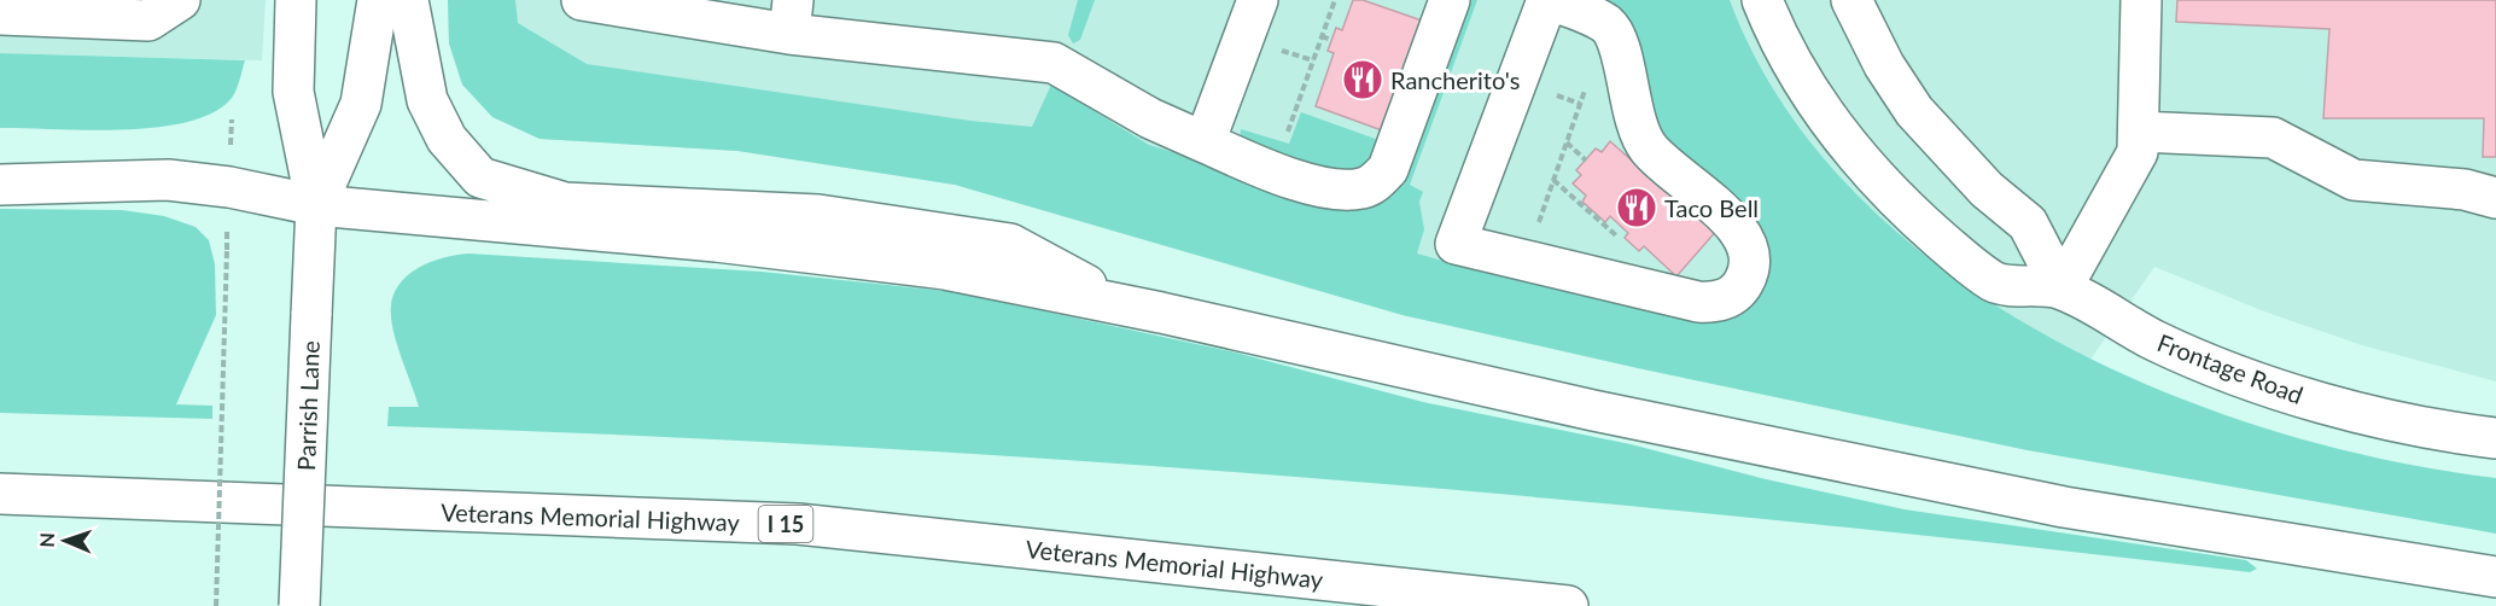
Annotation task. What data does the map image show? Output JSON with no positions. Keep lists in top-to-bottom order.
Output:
{
  "streets": {
    "main road": [
      "Frontage Road",
      "Parrish Lane",
      "Veterans Memorial Highway",
      "I 15"
    ]
  },
  "places": {
    "restaurant": ["Rancherito's", "Taco Bell"]
  },
  "north": "left"
}
